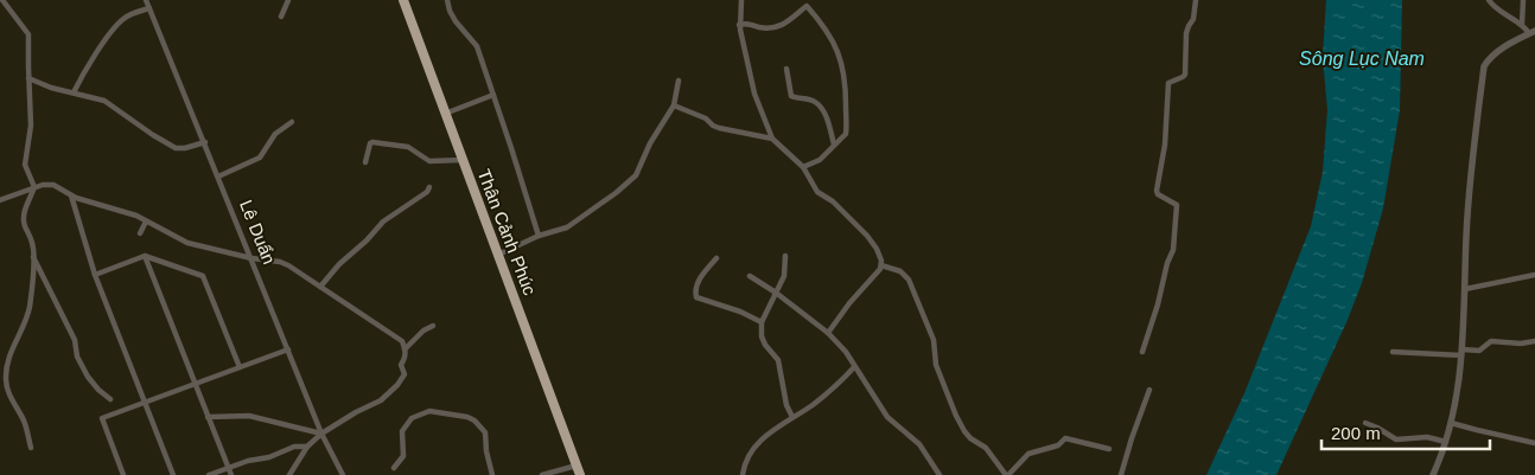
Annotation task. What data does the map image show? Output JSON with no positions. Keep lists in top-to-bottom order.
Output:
{
  "streets": {
    "highway": ["Thân Cảnh Phúc"],
    "street": ["Lê Duẩn"]
  },
  "water": ["Sông Lục Nam"],
  "scale_bar": "200 m"
}
